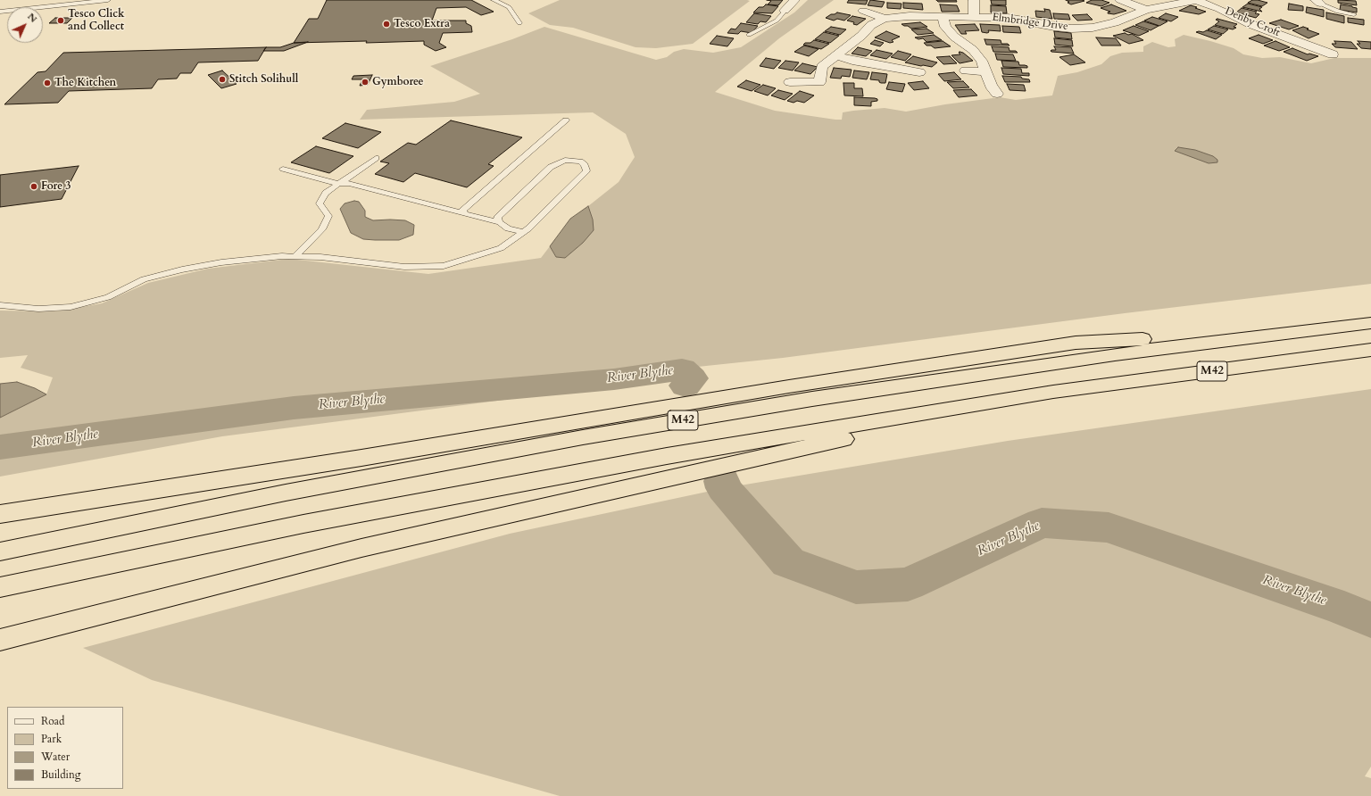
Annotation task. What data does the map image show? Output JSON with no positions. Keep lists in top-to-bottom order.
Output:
{
  "streets": {
    "highway": ["M42"],
    "street": ["Elmbridge Drive", "Denby Croft"]
  },
  "crossings": [
    ["Elmbridge Drive", "Denby Croft"]
  ],
  "water": ["River Blythe"],
  "places": [
    "Tesco Click and Collect",
    "Tesco Extra",
    "Stitch Solihull",
    "Gymboree",
    "The Kitchen",
    "Fore 3"
  ],
  "legend": [
    "Road",
    "Park",
    "Water",
    "Building"
  ],
  "north": "top right"
}
